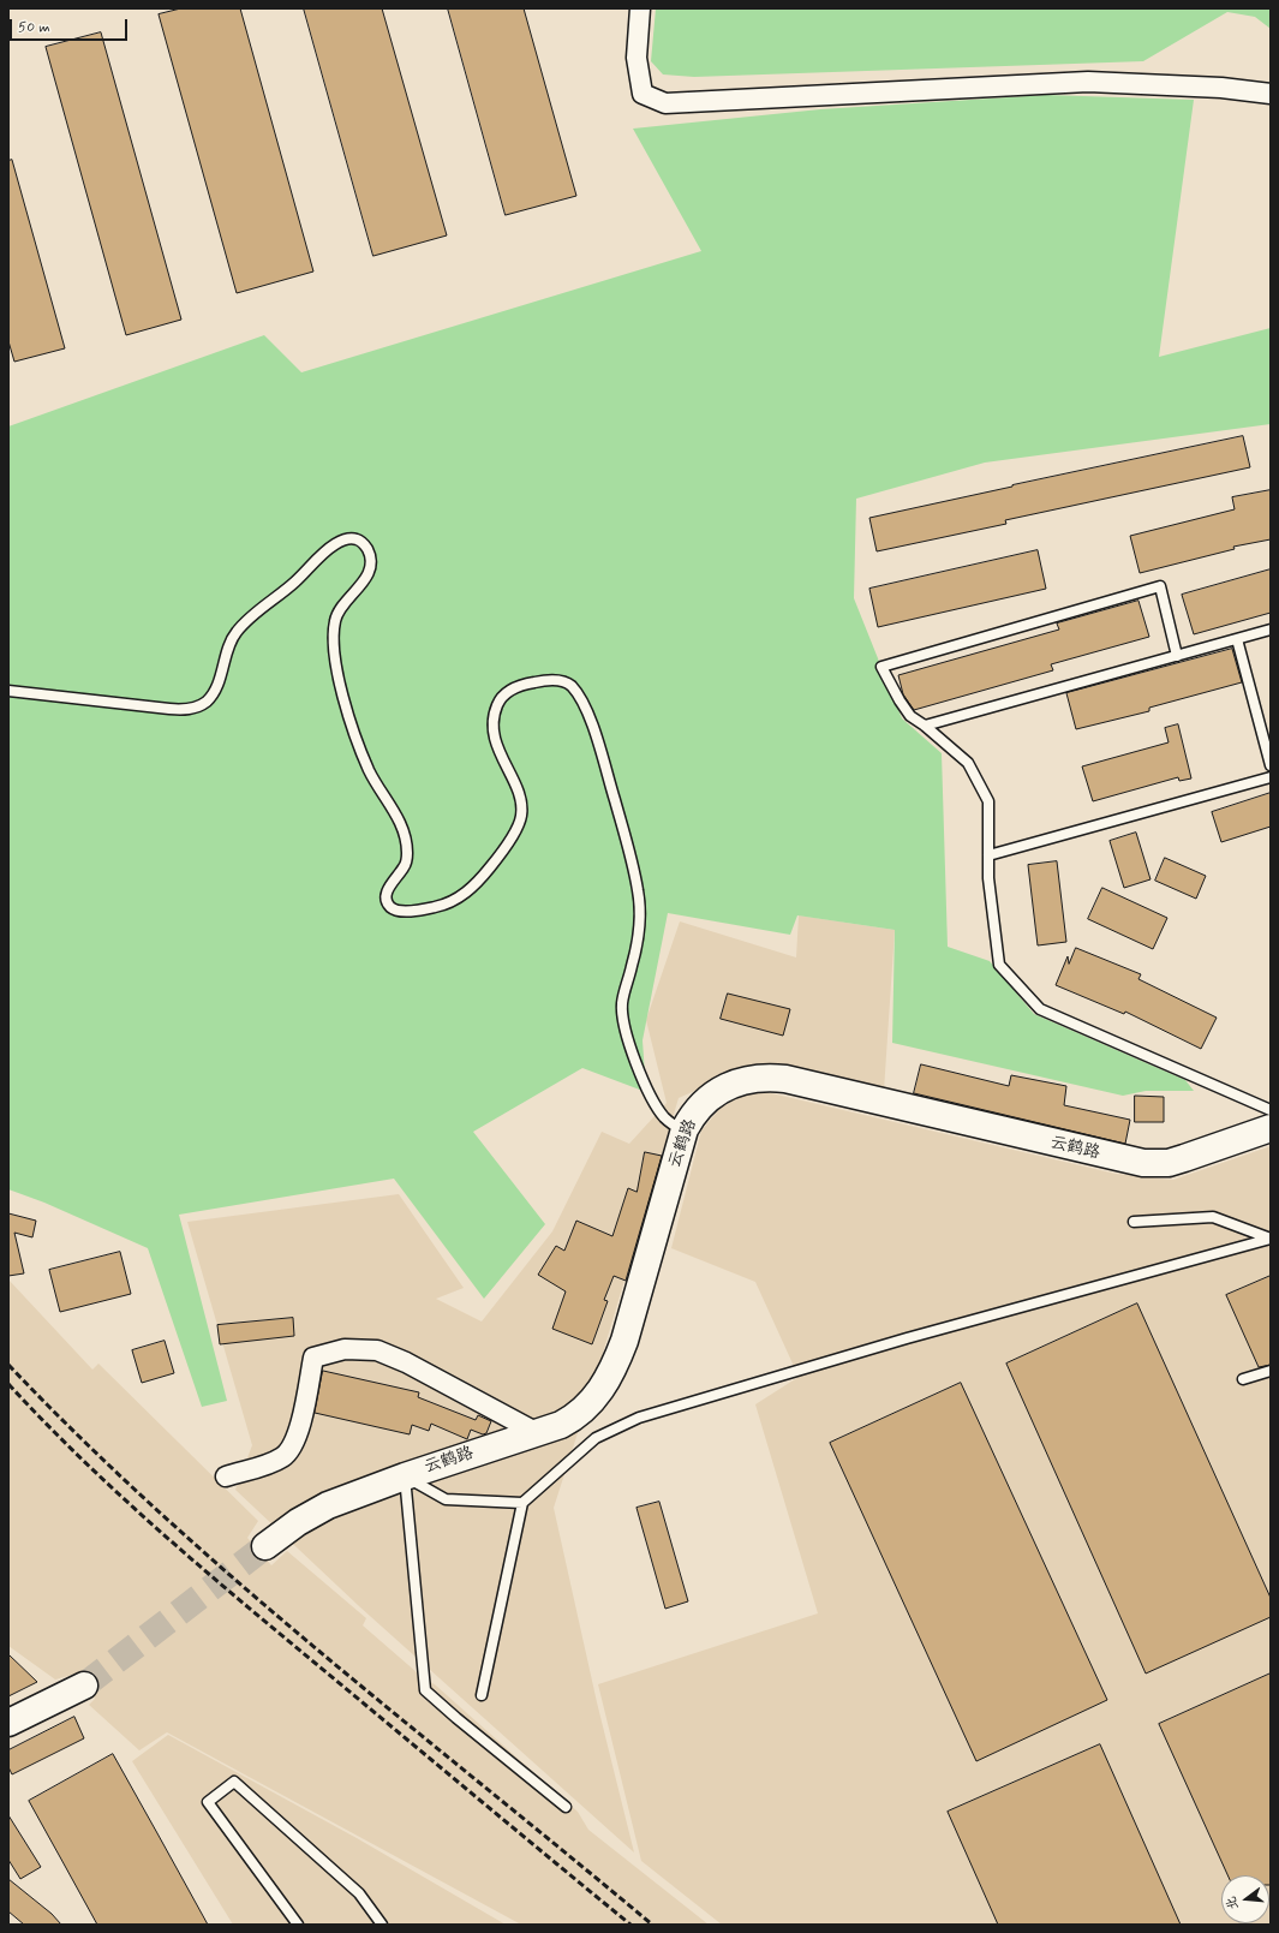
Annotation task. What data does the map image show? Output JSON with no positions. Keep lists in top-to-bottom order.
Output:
{
  "streets": {
    "street": ["云鹤路"]
  },
  "scale_bar": "50 m",
  "north": "left"
}
